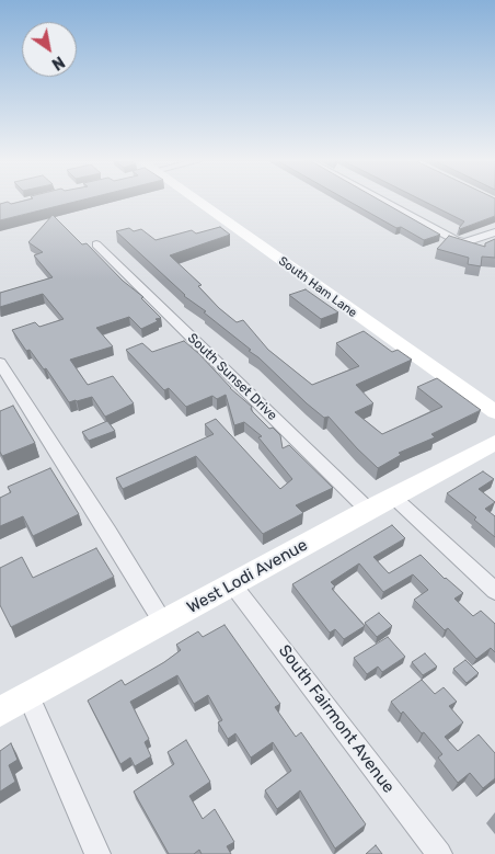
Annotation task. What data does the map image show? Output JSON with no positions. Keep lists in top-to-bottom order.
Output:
{
  "streets": {
    "main road": ["South Ham Lane", "West Lodi Avenue"],
    "street": ["South Sunset Drive", "South Fairmont Avenue"]
  },
  "crossings": [
    ["South Sunset Drive", "West Lodi Avenue"],
    ["West Lodi Avenue", "South Fairmont Avenue"]
  ],
  "north": "bottom right"
}
